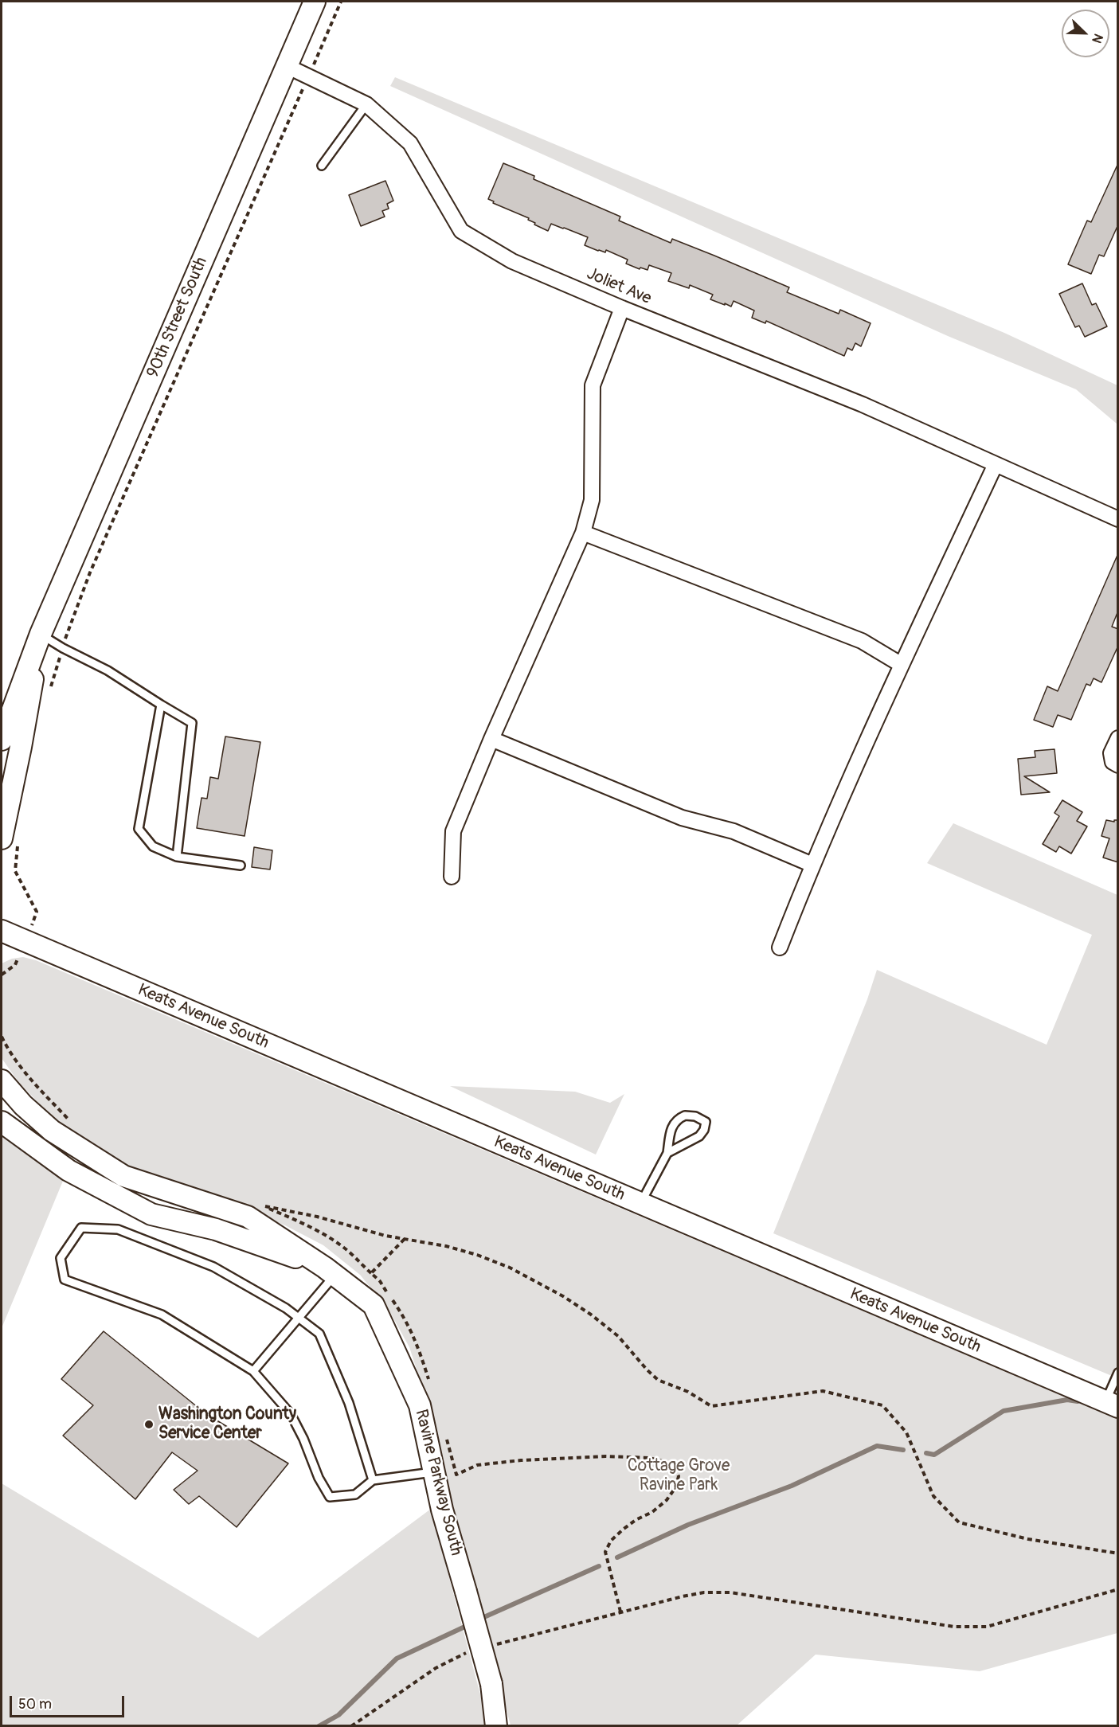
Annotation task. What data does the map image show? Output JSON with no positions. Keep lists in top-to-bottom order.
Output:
{
  "streets": {
    "street": [
      "Joliet Ave",
      "90th Street South",
      "Keats Avenue South",
      "Ravine Parkway South"
    ]
  },
  "crossings": [
    ["Joliet Ave", "90th Street South"]
  ],
  "parks": ["Cottage Grove Ravine Park"],
  "places": ["Washington County Service Center"],
  "scale_bar": "50 m",
  "north": "bottom right"
}
